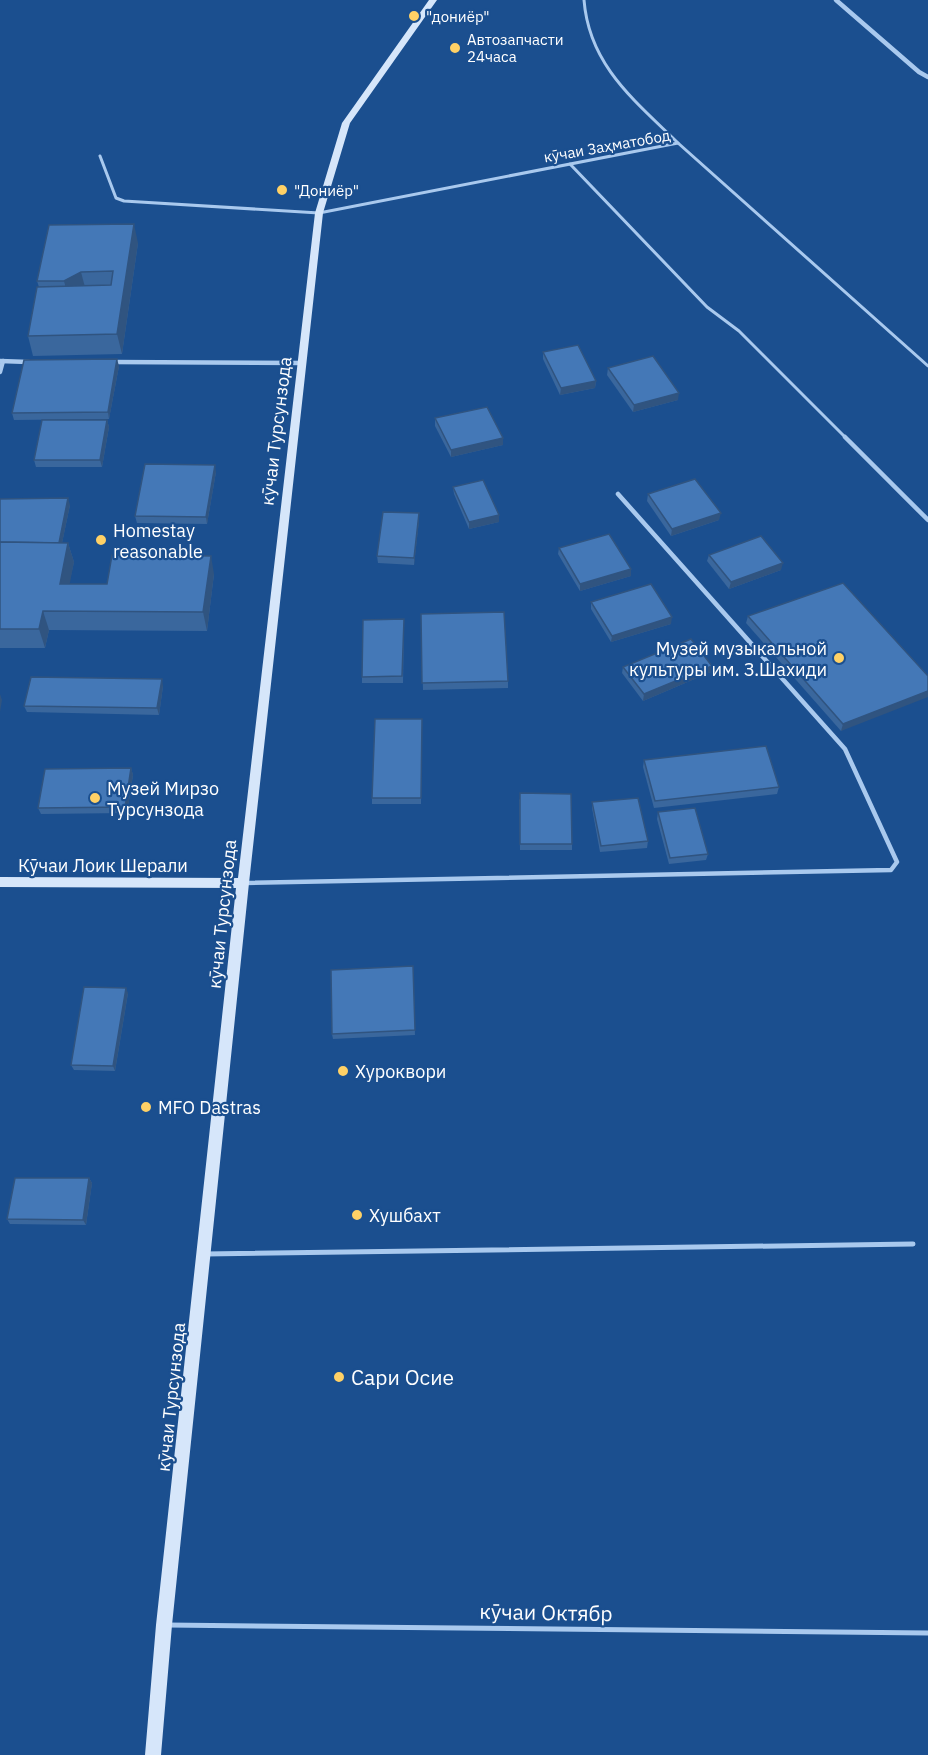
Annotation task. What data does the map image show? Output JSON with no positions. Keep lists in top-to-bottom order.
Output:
{
  "streets": {
    "main road": ["кӯчаи Турсунзода", "Кӯчаи Лоик Шерали"],
    "lane": ["кӯчаи Заҳматобод", "кӯчаи Октябр"]
  },
  "crossings": [
    ["кӯчаи Заҳматобод", "кӯчаи Турсунзода"],
    ["кӯчаи Турсунзода", "Кӯчаи Лоик Шерали"],
    ["кӯчаи Турсунзода", "кӯчаи Октябр"]
  ],
  "places": [
    "\"дониёр\"",
    "Автозапчасти 24часа",
    "\"Дониёр\"",
    "Homestay reasonable",
    "Музей музыкальной культуры им. З.Шахиди",
    "Музей Мирзо Турсунзода",
    "Хуроквори",
    "MFO Dastras",
    "Хушбахт",
    "Сари Осие"
  ]
}
